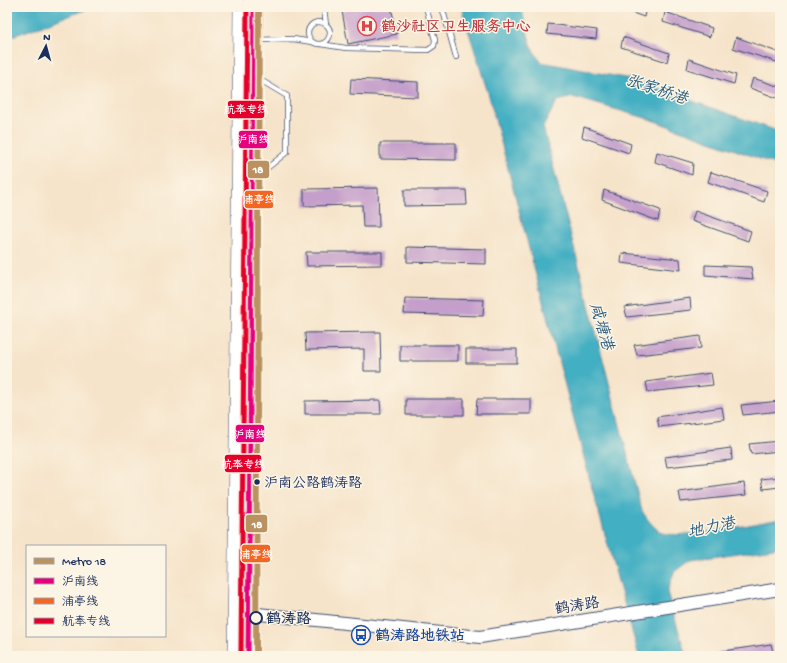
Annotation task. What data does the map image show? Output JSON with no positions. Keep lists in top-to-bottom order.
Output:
{
  "streets": {
    "street": ["鹤涛路"]
  },
  "water": ["张家桥港", "咸塘港", "地力港"],
  "places": {
    "hospital": ["鹤沙社区卫生服务中心"],
    "other": ["沪南公路鹤涛路", "鹤涛路"],
    "bus stop": ["鹤涛路地铁站"]
  },
  "lines": [
    "metro line 18",
    "transit line 沪南线",
    "transit line 浦亭线",
    "transit line 航奉专线"
  ],
  "legend": [
    "Metro 18",
    "沪南线",
    "浦亭线",
    "航奉专线"
  ],
  "north": "top"
}
